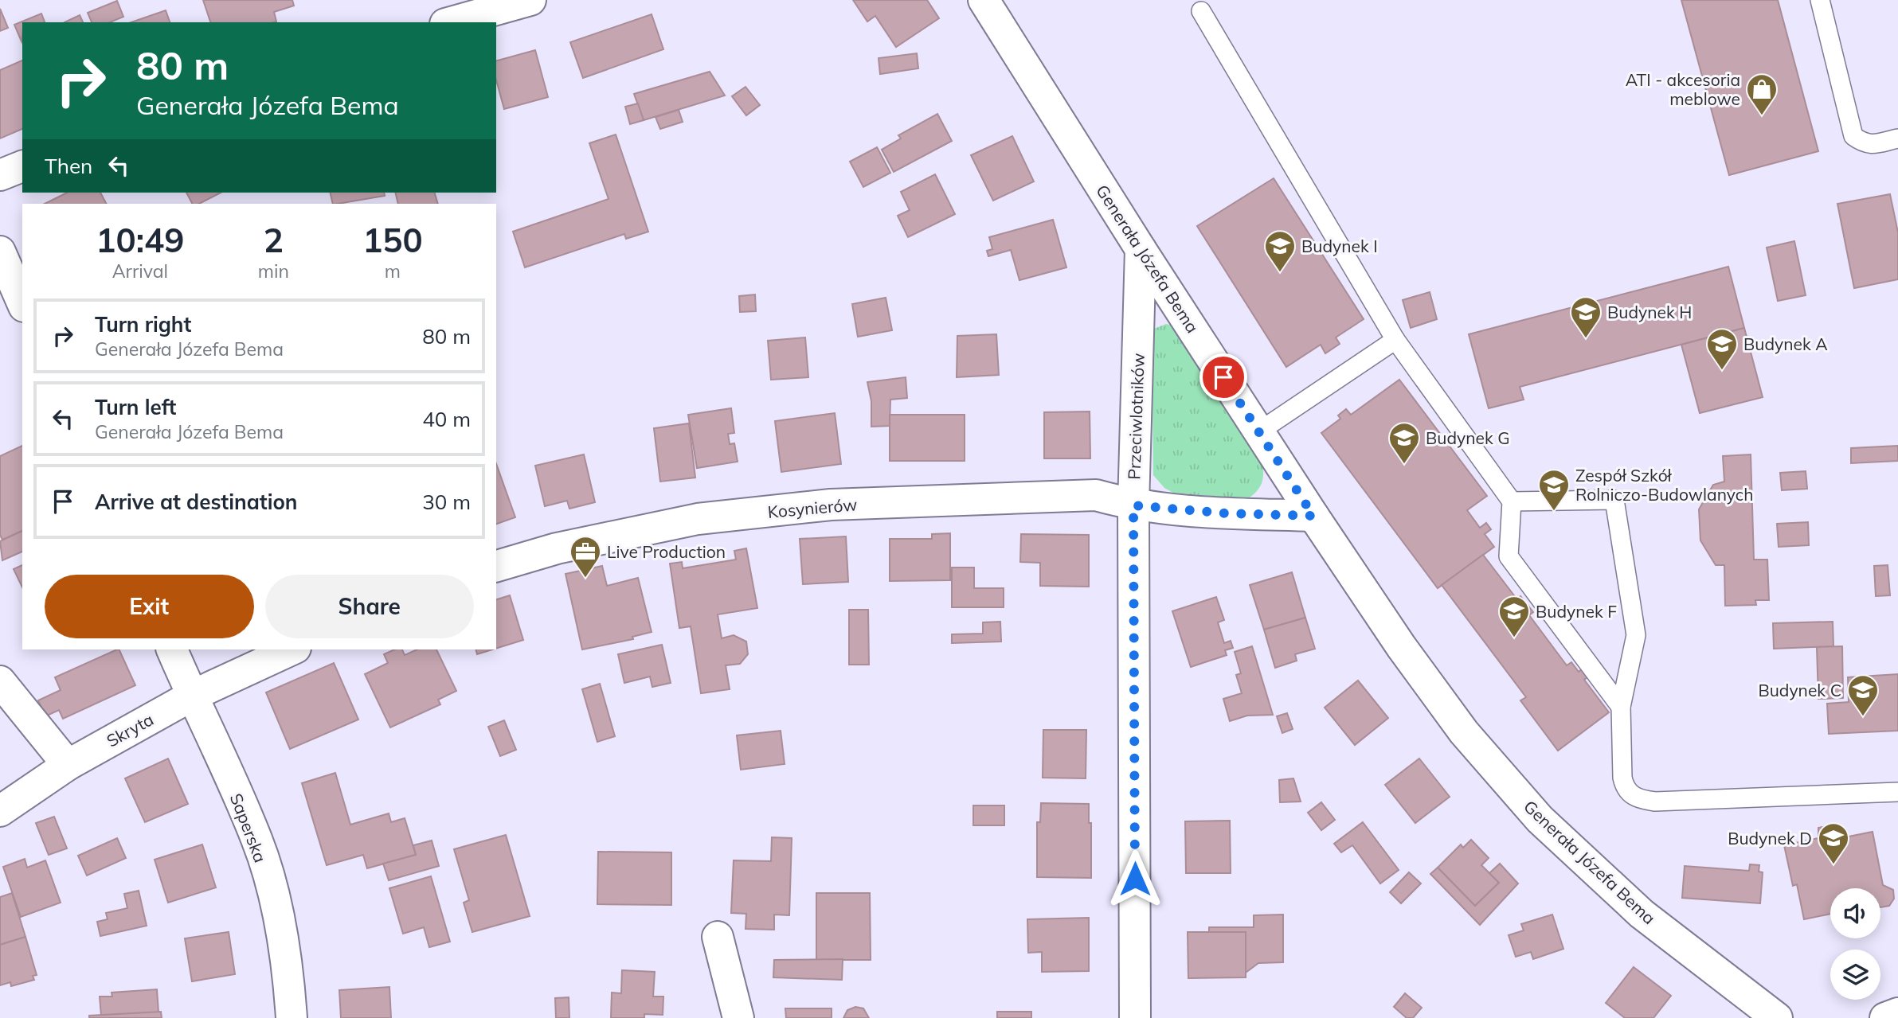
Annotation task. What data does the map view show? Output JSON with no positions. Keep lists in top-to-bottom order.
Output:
{
  "streets": {
    "street": [
      "Generała Józefa Bema",
      "Przeciwlotników",
      "Kosynierów",
      "Skryta",
      "Saperska"
    ]
  },
  "crossings": [
    ["Generała Józefa Bema", "Przeciwlotników"],
    ["Przeciwlotników", "Kosynierów"],
    ["Skryta", "Saperska"]
  ],
  "places": {
    "shop": ["ATI - akcesoria meblowe"],
    "school or university": [
      "Budynek I",
      "Budynek H",
      "Budynek A",
      "Budynek G",
      "Zespół Szkół Rolniczo-Budowlanych",
      "Budynek F",
      "Budynek C",
      "Budynek D"
    ],
    "office": ["Live Production"]
  },
  "page": {
    "turn": ["80 m", "Generała Józefa Bema"],
    "then": "Then",
    "eta": [
      "10:49",
      "Arrival",
      "2",
      "min",
      "150",
      "m"
    ],
    "list": [
      {
        "name": "Turn right",
        "note": "Generała Józefa Bema",
        "value": "80 m"
      },
      {
        "name": "Turn left",
        "note": "Generała Józefa Bema",
        "value": "40 m"
      },
      {
        "name": "Arrive at destination",
        "value": "30 m"
      }
    ],
    "buttons": ["Exit", "Share"]
  }
}
